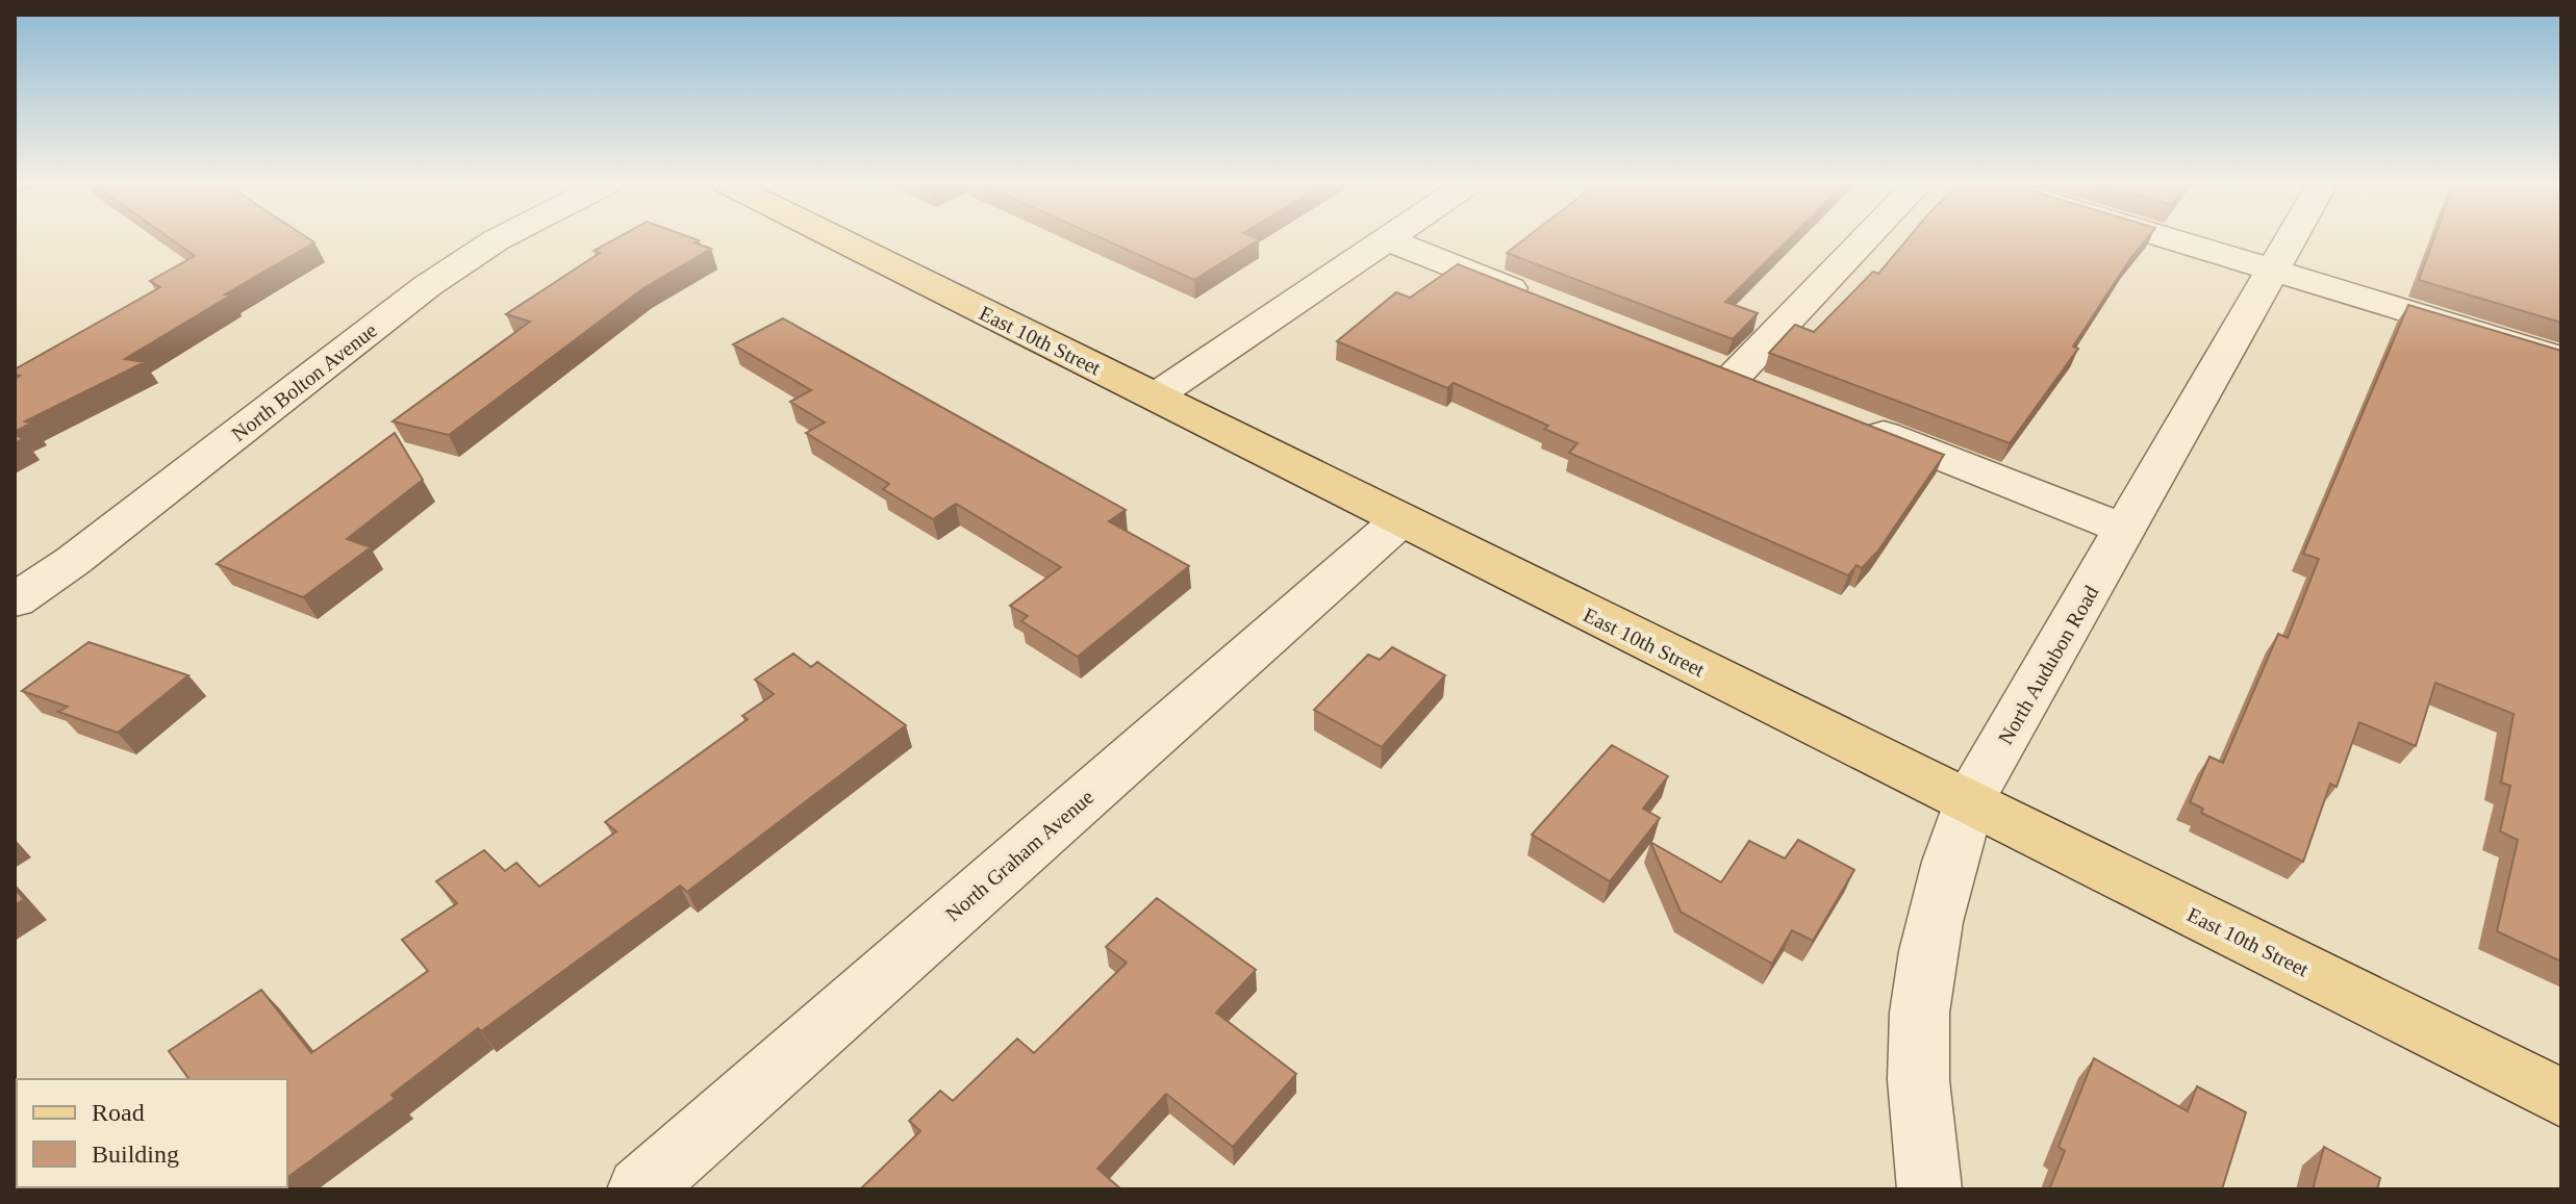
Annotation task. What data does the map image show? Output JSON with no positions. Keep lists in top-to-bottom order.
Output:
{
  "streets": {
    "main road": ["East 10th Street"],
    "street": ["North Bolton Avenue", "North Audubon Road", "North Graham Avenue"]
  },
  "crossings": [
    ["East 10th Street", "North Audubon Road"],
    ["East 10th Street", "North Graham Avenue"]
  ],
  "legend": ["Road", "Building"]
}
